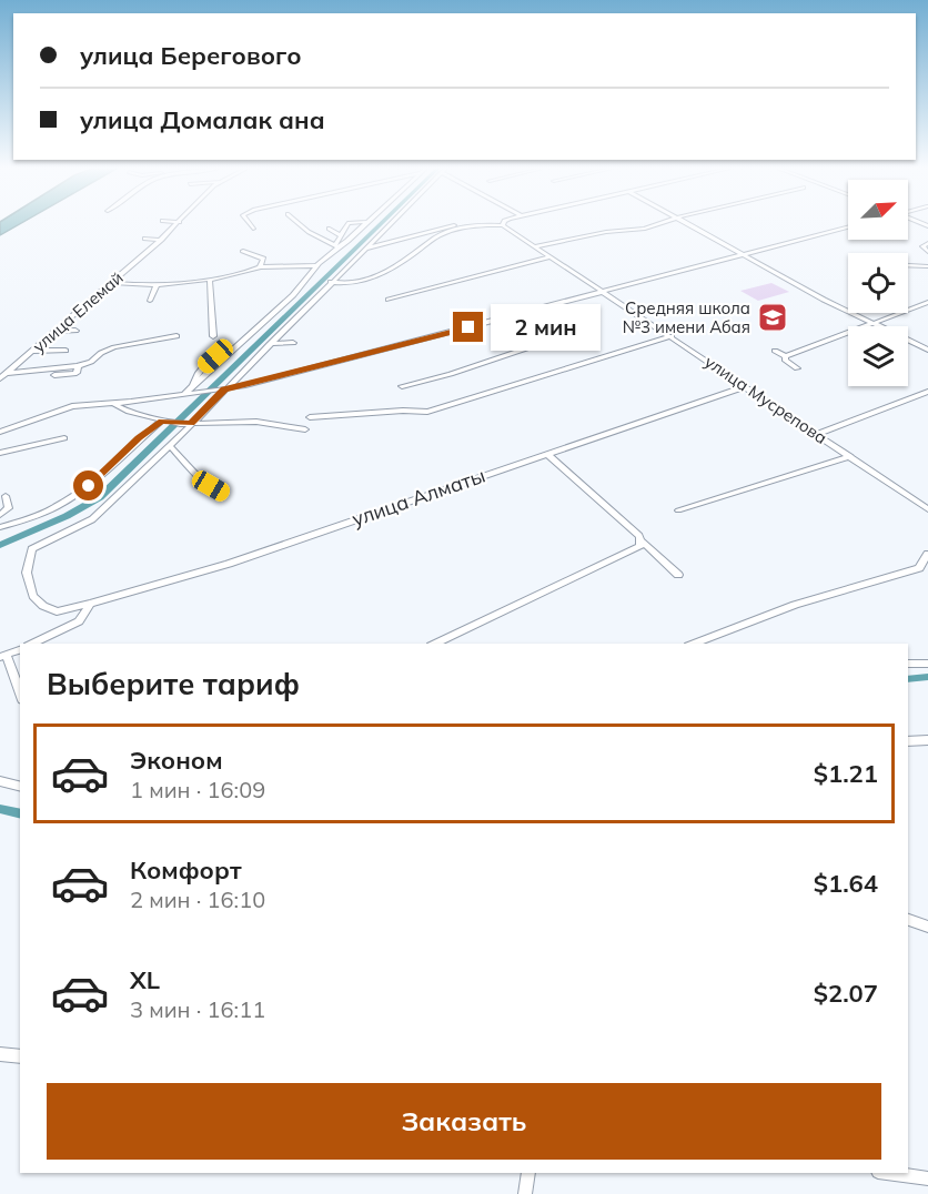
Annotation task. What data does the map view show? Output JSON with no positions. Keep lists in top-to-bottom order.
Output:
{
  "streets": {
    "street": ["улица Елемай", "улица Мусрепова", "улица Алматы"]
  },
  "crossings": [
    ["улица Мусрепова", "улица Алматы"]
  ],
  "places": {
    "school or university": ["Средняя школа №3 имени Абая"]
  },
  "north": "top right",
  "page": {
    "banner": ["улица Берегового", "улица Домалак ана"],
    "bubble": "2 мин",
    "heading": "Выберите тариф",
    "list": [
      {
        "name": "Эконом",
        "note": "1 мин · 16:09",
        "value": "$1.21"
      },
      {
        "name": "Комфорт",
        "note": "2 мин · 16:10",
        "value": "$1.64"
      },
      {
        "name": "XL",
        "note": "3 мин · 16:11",
        "value": "$2.07"
      }
    ],
    "buttons": "Заказать"
  }
}
